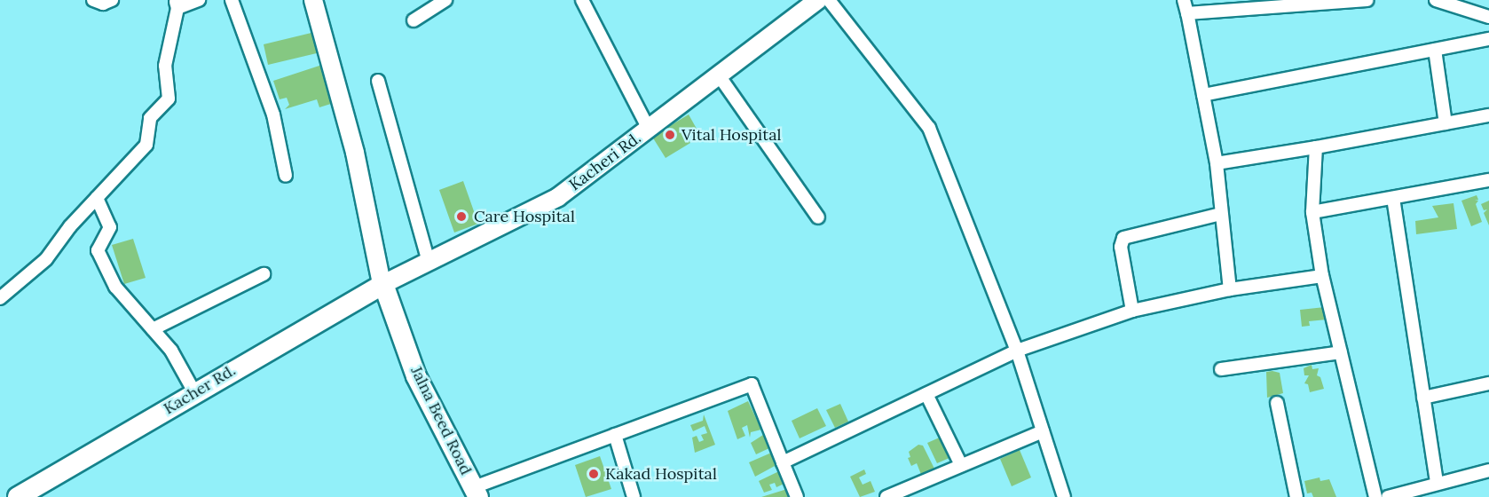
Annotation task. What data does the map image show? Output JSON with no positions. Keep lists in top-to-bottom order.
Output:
{
  "streets": {
    "main road": ["Kacheri Rd.", "Kacher Rd.", "Jalna Beed Road"]
  },
  "crossings": [
    ["Kacheri Rd.", "Kacher Rd."],
    ["Kacheri Rd.", "Jalna Beed Road"],
    ["Kacher Rd.", "Jalna Beed Road"]
  ],
  "places": ["Vital Hospital", "Care Hospital", "Kakad Hospital"]
}
